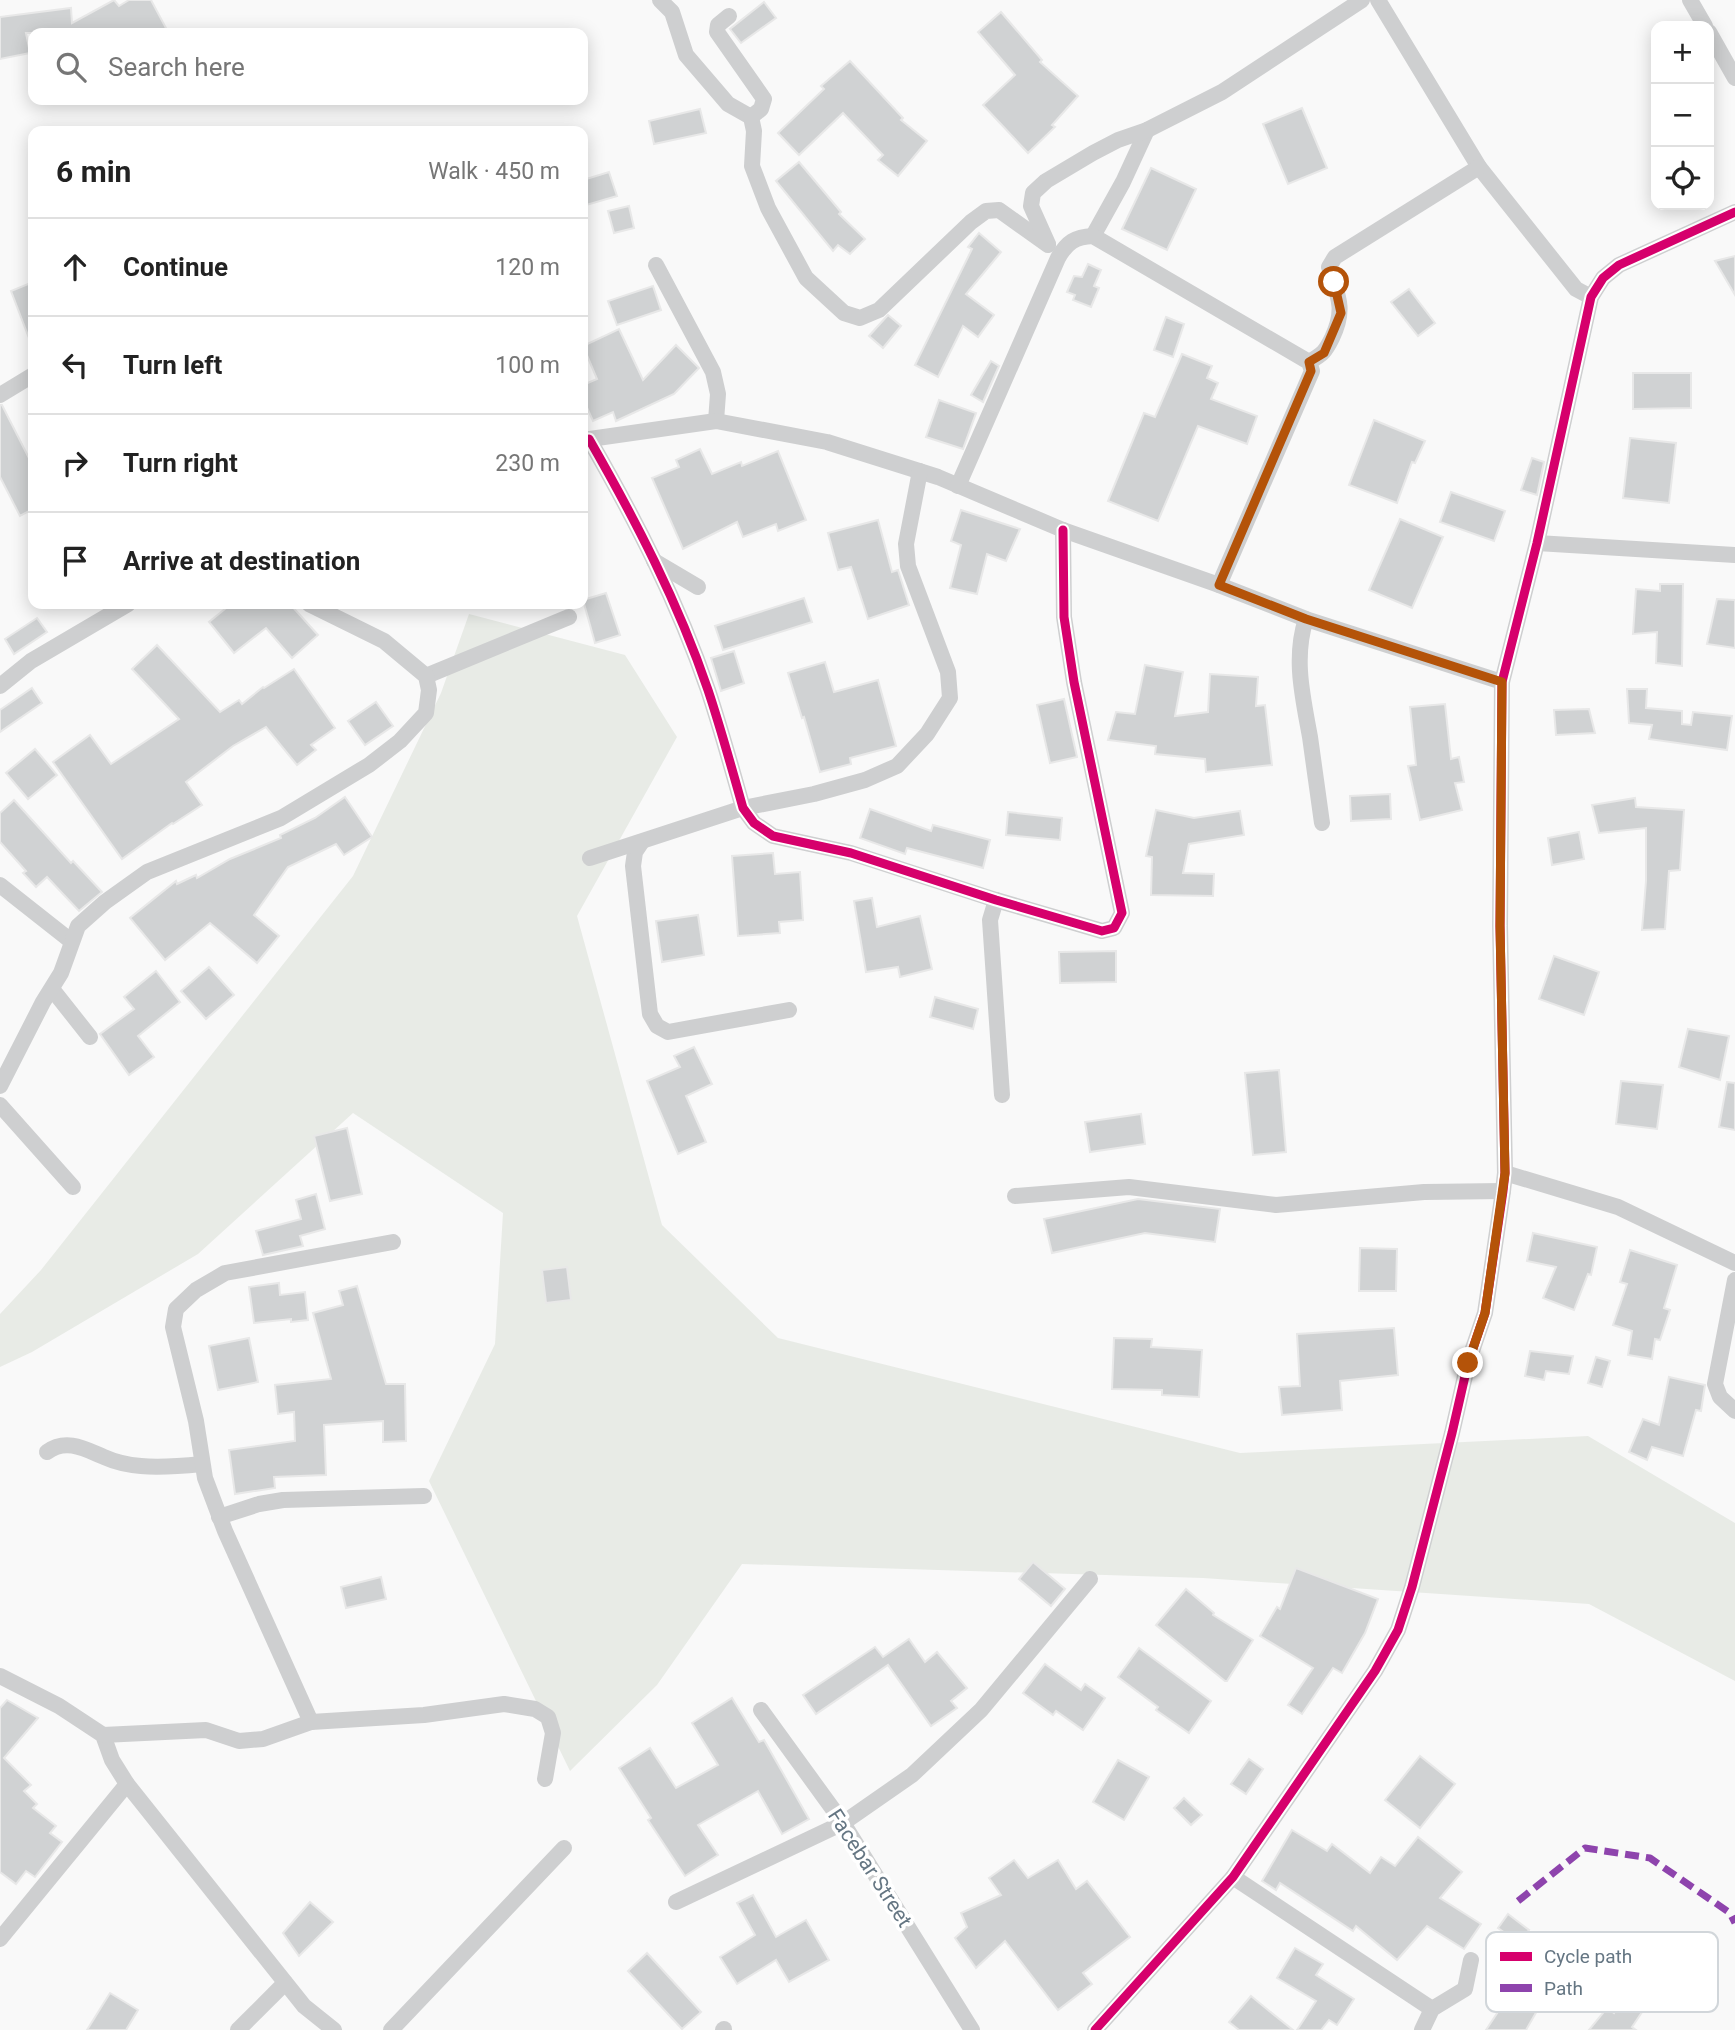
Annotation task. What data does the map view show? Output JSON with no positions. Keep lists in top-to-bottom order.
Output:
{
  "streets": {
    "street": ["Facebar Street"]
  },
  "legend": ["Cycle path", "Path"],
  "page": {
    "map_buttons": ["+", "−"],
    "search": "Search here",
    "heading": ["6 min", "Walk · 450 m"],
    "list": [
      ["Continue", "120 m"],
      ["Turn left", "100 m"],
      ["Turn right", "230 m"],
      "Arrive at destination"
    ]
  }
}
